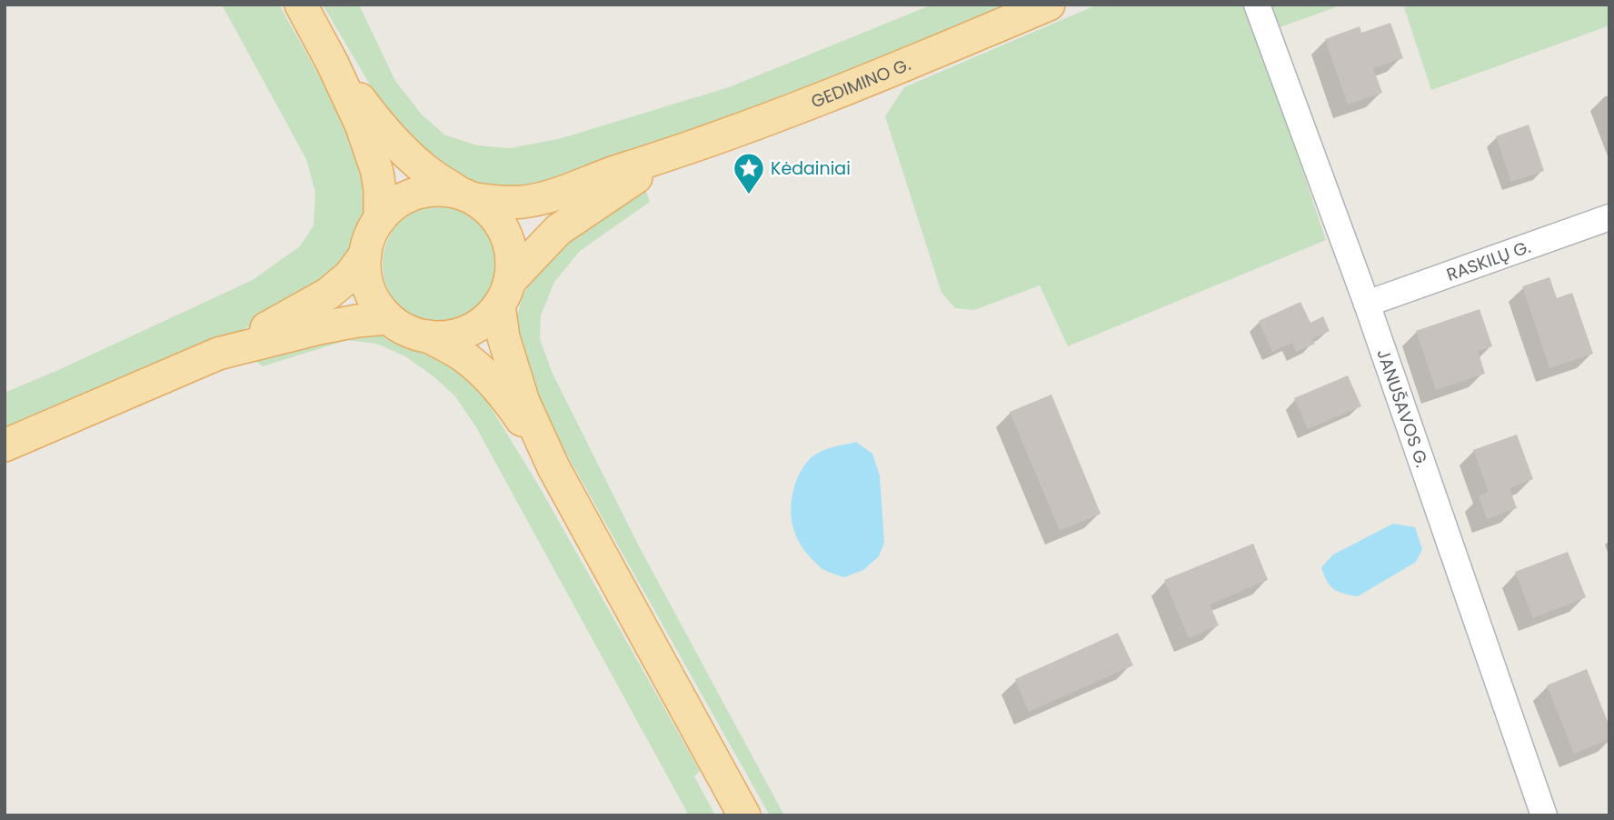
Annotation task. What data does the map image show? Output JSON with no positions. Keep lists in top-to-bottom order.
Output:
{
  "streets": {
    "main road": ["GEDIMINO G."],
    "street": ["RASKILŲ G.", "JANUŠAVOS G."]
  },
  "crossings": [
    ["RASKILŲ G.", "JANUŠAVOS G."]
  ],
  "places": {
    "place": ["Kėdainiai"]
  }
}
